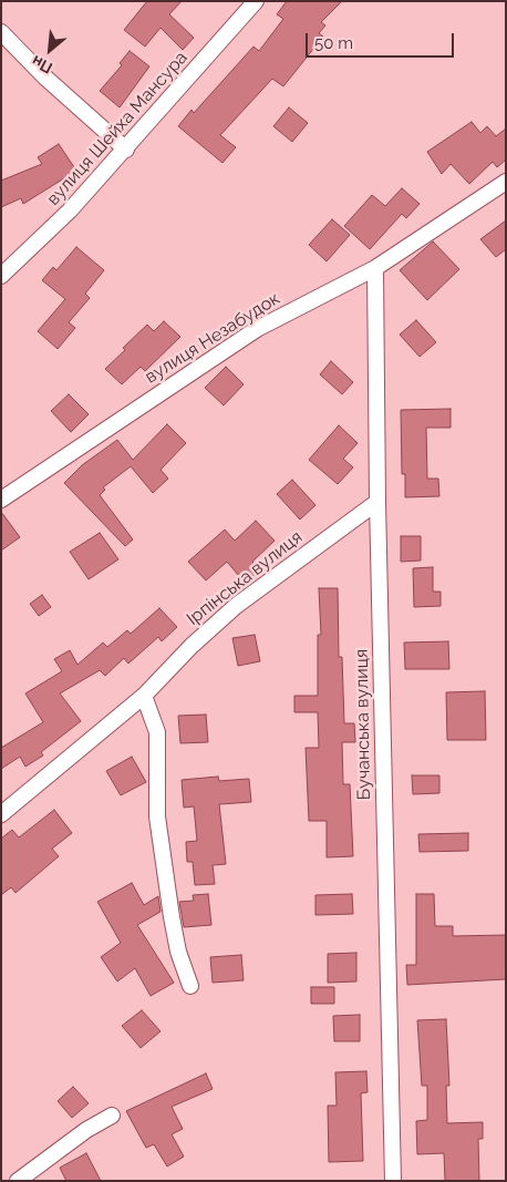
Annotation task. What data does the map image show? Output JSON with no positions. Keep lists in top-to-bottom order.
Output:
{
  "streets": {
    "street": [
      "вулиця Шейха Мансура",
      "вулиця Незабудок",
      "Ірпінська вулиця",
      "Бучанська вулиця"
    ]
  },
  "crossings": [
    ["вулиця Незабудок", "Бучанська вулиця"],
    ["Ірпінська вулиця", "Бучанська вулиця"]
  ],
  "scale_bar": "50 m",
  "north": "bottom left"
}
